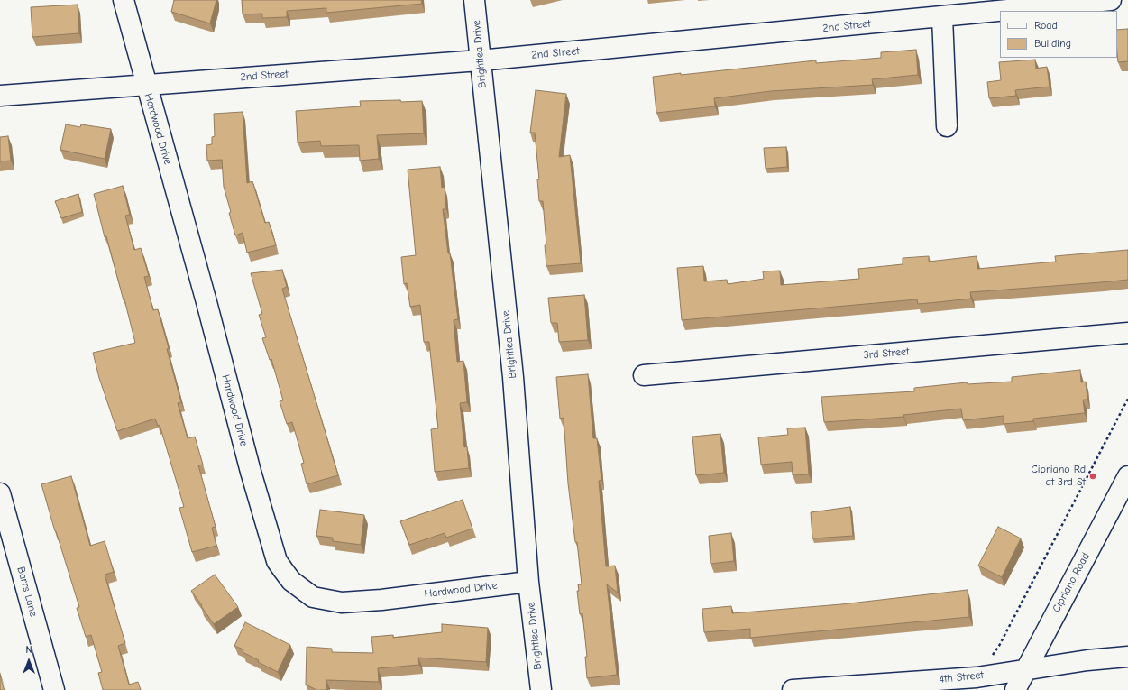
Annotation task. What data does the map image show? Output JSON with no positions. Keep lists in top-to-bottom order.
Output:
{
  "streets": {
    "street": [
      "2nd Street",
      "Brightlea Drive",
      "Hardwood Drive",
      "3rd Street",
      "Cipriano Road",
      "Barrs Lane",
      "4th Street"
    ]
  },
  "crossings": [
    ["2nd Street", "Brightlea Drive"],
    ["2nd Street", "Hardwood Drive"],
    ["Brightlea Drive", "Hardwood Drive"],
    ["Cipriano Road", "4th Street"]
  ],
  "places": ["Cipriano Rd at 3rd St"],
  "legend": ["Road", "Building"],
  "north": "top"
}
